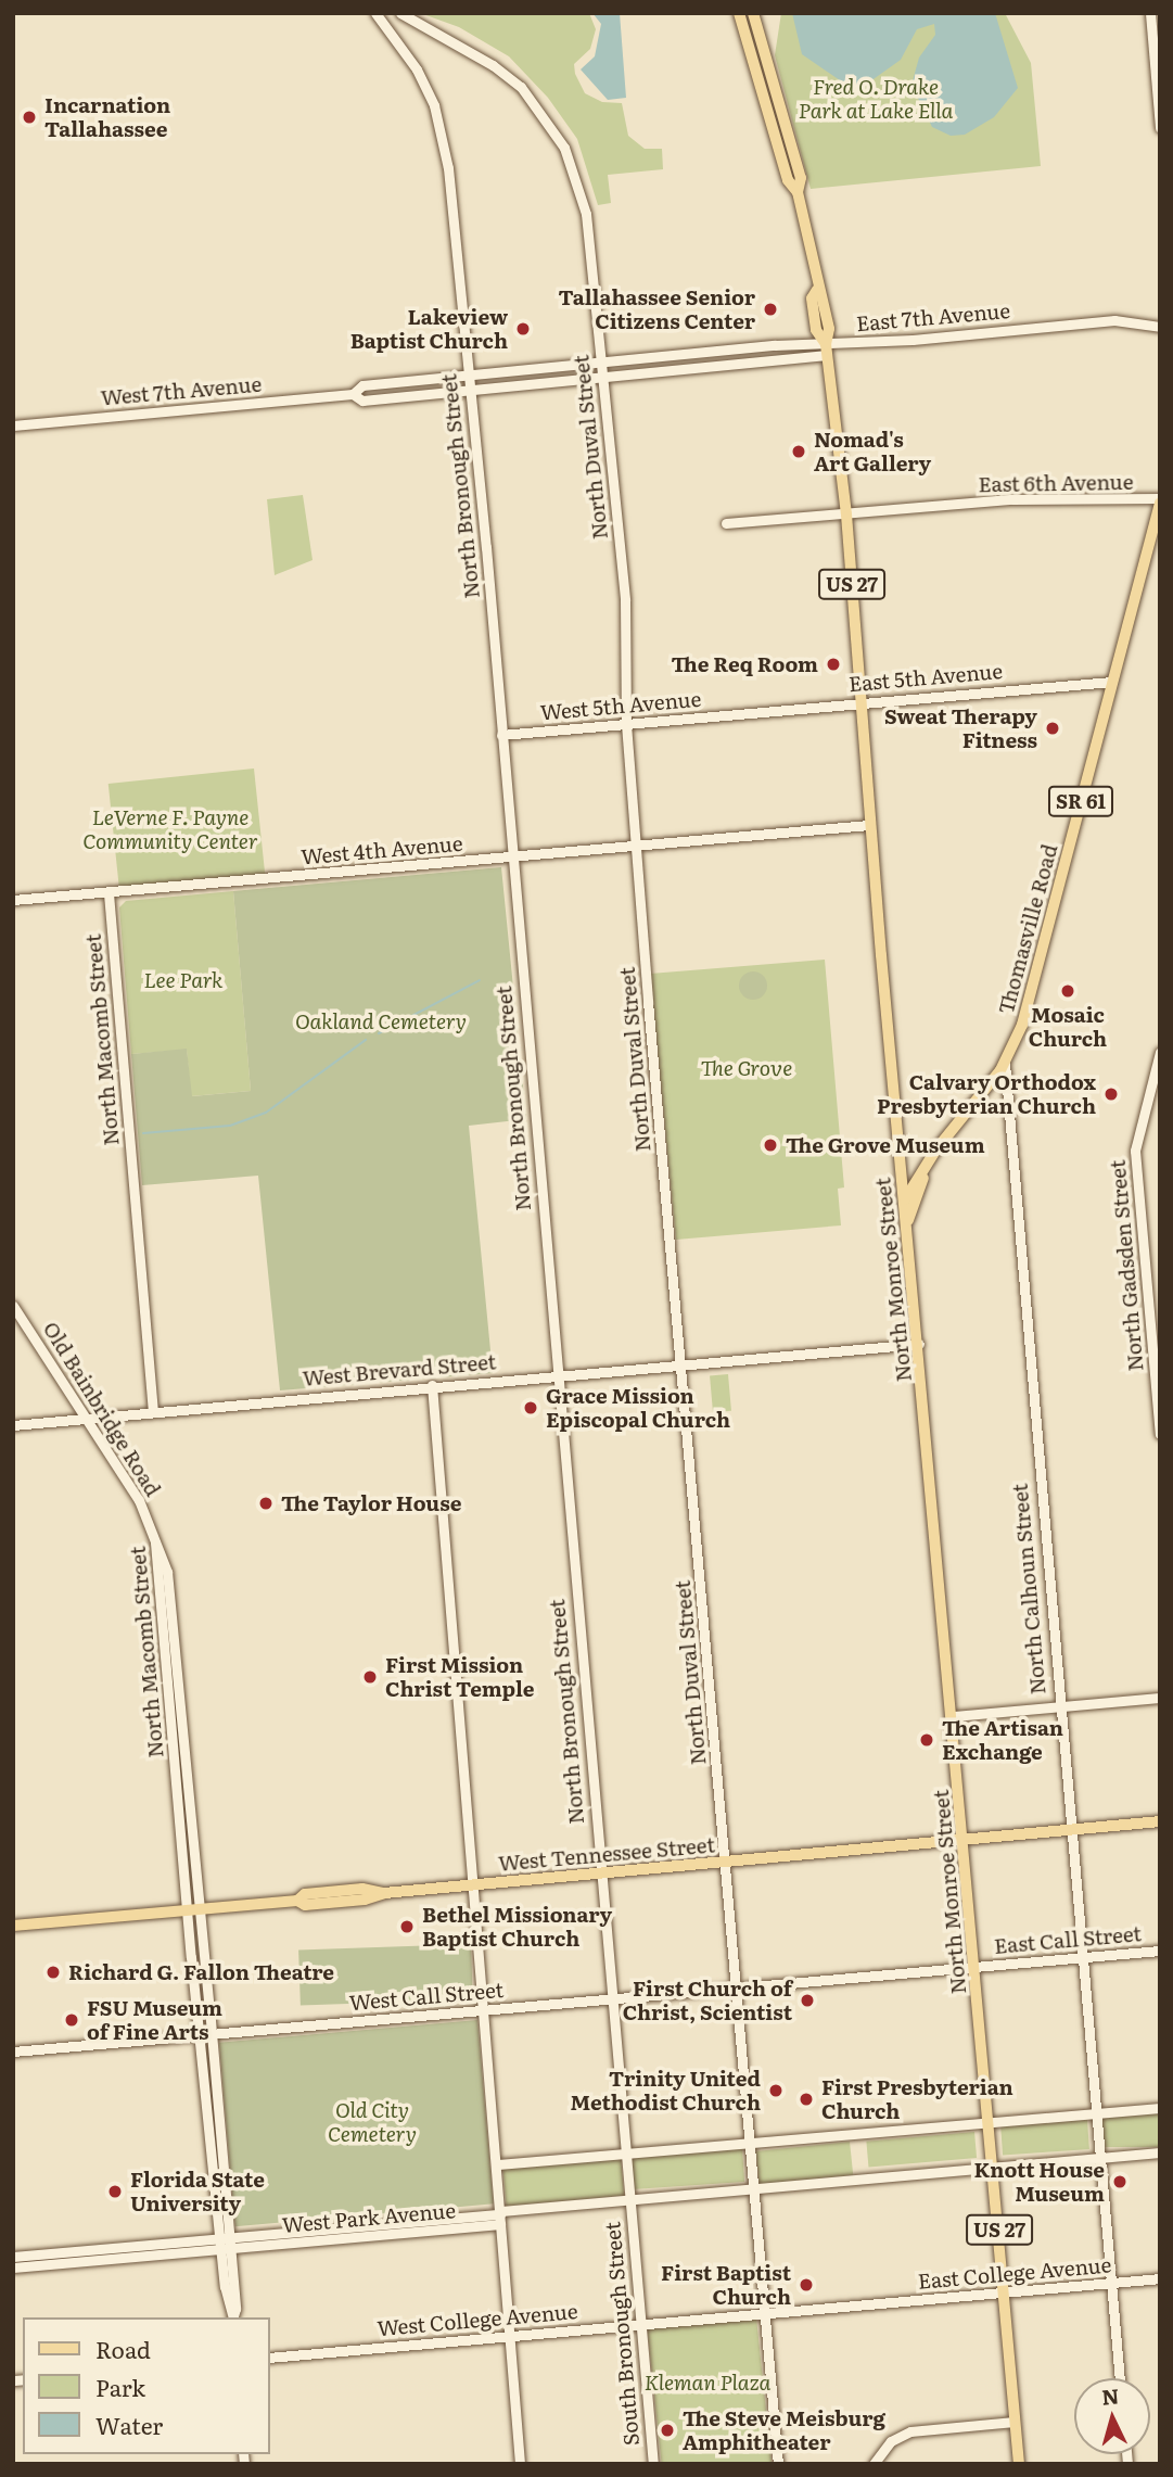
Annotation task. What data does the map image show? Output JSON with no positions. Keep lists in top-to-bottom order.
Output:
{
  "streets": {
    "main road": [
      "US 27",
      "SR 61",
      "Thomasville Road",
      "North Monroe Street",
      "West Tennessee Street"
    ],
    "street": [
      "East 7th Avenue",
      "West 7th Avenue",
      "North Duval Street",
      "East 6th Avenue",
      "North Bronough Street",
      "East 5th Avenue",
      "West 5th Avenue",
      "West 4th Avenue",
      "North Macomb Street",
      "North Gadsden Street",
      "West Brevard Street",
      "Old Bainbridge Road",
      "North Calhoun Street",
      "East Call Street",
      "West Call Street",
      "West Park Avenue",
      "East College Avenue",
      "West College Avenue",
      "South Bronough Street"
    ]
  },
  "crossings": [
    ["East 7th Avenue", "West 7th Avenue"],
    ["East 7th Avenue", "North Monroe Street"],
    ["West 7th Avenue", "North Duval Street"],
    ["West 7th Avenue", "North Bronough Street"],
    ["North Duval Street", "West 5th Avenue"],
    ["North Duval Street", "West 4th Avenue"],
    ["North Duval Street", "West Brevard Street"],
    ["North Duval Street", "West Tennessee Street"],
    ["North Duval Street", "West Call Street"],
    ["North Duval Street", "West Park Avenue"],
    ["North Duval Street", "West College Avenue"],
    ["East 6th Avenue", "Thomasville Road"],
    ["East 6th Avenue", "North Monroe Street"],
    ["North Bronough Street", "West 5th Avenue"],
    ["North Bronough Street", "West 4th Avenue"],
    ["North Bronough Street", "West Brevard Street"],
    ["North Bronough Street", "West Tennessee Street"],
    ["North Bronough Street", "West Call Street"],
    ["North Bronough Street", "West Park Avenue"],
    ["North Bronough Street", "South Bronough Street"],
    ["US 27", "North Monroe Street"],
    ["US 27", "West Park Avenue"],
    ["US 27", "East College Avenue"],
    ["East 5th Avenue", "West 5th Avenue"],
    ["East 5th Avenue", "Thomasville Road"],
    ["East 5th Avenue", "North Monroe Street"],
    ["West 4th Avenue", "North Macomb Street"],
    ["West 4th Avenue", "North Monroe Street"],
    ["Thomasville Road", "North Monroe Street"],
    ["Thomasville Road", "North Calhoun Street"],
    ["North Macomb Street", "West Brevard Street"],
    ["North Macomb Street", "Old Bainbridge Road"],
    ["North Macomb Street", "West Tennessee Street"],
    ["North Macomb Street", "West Call Street"],
    ["North Macomb Street", "West Park Avenue"],
    ["North Monroe Street", "West Brevard Street"],
    ["North Monroe Street", "West Tennessee Street"],
    ["North Monroe Street", "East Call Street"],
    ["North Monroe Street", "West Park Avenue"],
    ["West Brevard Street", "Old Bainbridge Road"],
    ["North Calhoun Street", "West Tennessee Street"],
    ["North Calhoun Street", "East Call Street"],
    ["North Calhoun Street", "West Park Avenue"],
    ["North Calhoun Street", "East College Avenue"],
    ["East Call Street", "West Call Street"],
    ["West Park Avenue", "South Bronough Street"],
    ["East College Avenue", "West College Avenue"],
    ["West College Avenue", "South Bronough Street"]
  ],
  "parks": [
    "Fred O. Drake Park at Lake Ella",
    "LeVerne F. Payne Community Center",
    "Lee Park",
    "Oakland Cemetery",
    "The Grove",
    "Old City Cemetery",
    "Kleman Plaza"
  ],
  "places": [
    "Incarnation Tallahassee",
    "Tallahassee Senior Citizens Center",
    "Lakeview Baptist Church",
    "Nomad's Art Gallery",
    "The Req Room",
    "Sweat Therapy Fitness",
    "Mosaic Church",
    "Calvary Orthodox Presbyterian Church",
    "The Grove Museum",
    "Grace Mission Episcopal Church",
    "The Taylor House",
    "First Mission Christ Temple",
    "The Artisan Exchange",
    "Bethel Missionary Baptist Church",
    "Richard G. Fallon Theatre",
    "First Church of Christ, Scientist",
    "FSU Museum of Fine Arts",
    "Trinity United Methodist Church",
    "First Presbyterian Church",
    "Knott House Museum",
    "Florida State University",
    "First Baptist Church",
    "The Steve Meisburg Amphitheater"
  ],
  "legend": ["Road", "Park", "Water"],
  "north": "top"
}
